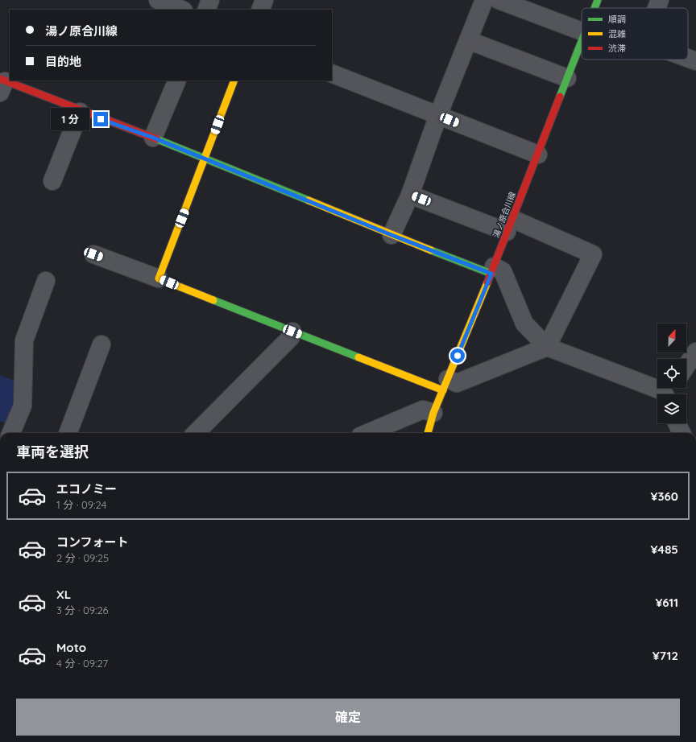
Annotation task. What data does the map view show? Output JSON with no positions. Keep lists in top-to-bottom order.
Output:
{
  "streets": {
    "street": ["湯ノ原合川線"]
  },
  "legend": ["順調", "混雑", "渋滞"],
  "north": "top",
  "page": {
    "banner": ["湯ノ原合川線", "目的地"],
    "bubble": "1 分",
    "heading": "車両を選択",
    "list": [
      {
        "name": "エコノミー",
        "note": "1 分 · 09:24",
        "value": "¥360"
      },
      {
        "name": "コンフォート",
        "note": "2 分 · 09:25",
        "value": "¥485"
      },
      {
        "name": "XL",
        "note": "3 分 · 09:26",
        "value": "¥611"
      },
      {
        "name": "Moto",
        "note": "4 分 · 09:27",
        "value": "¥712"
      }
    ],
    "buttons": "確定"
  }
}
